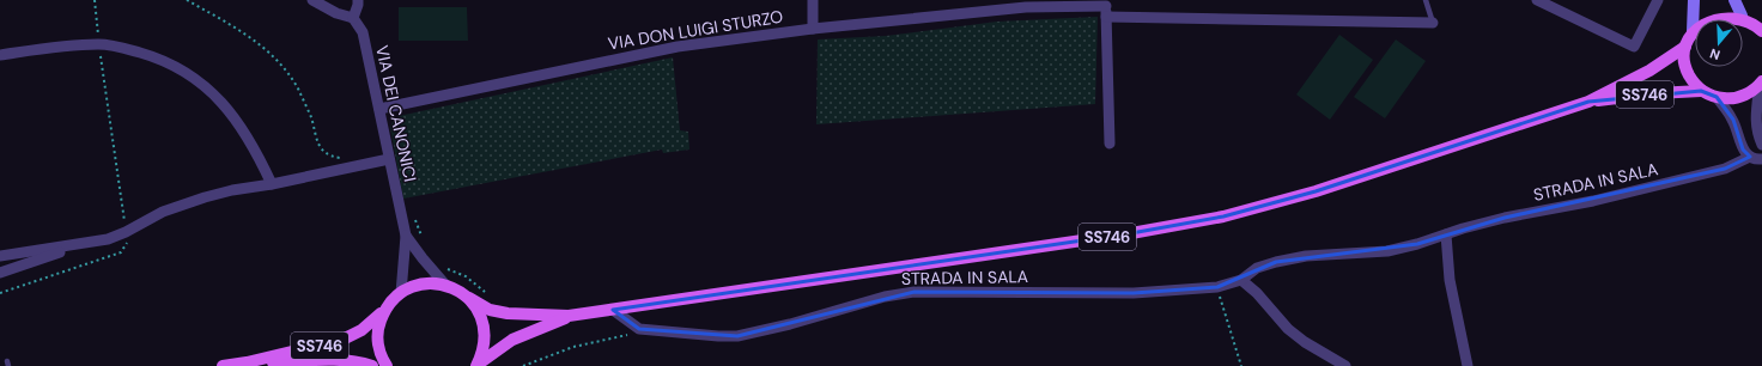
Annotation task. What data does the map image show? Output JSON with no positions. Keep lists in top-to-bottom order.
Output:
{
  "streets": {
    "main road": ["SS746"],
    "street": ["VIA DON LUIGI STURZO", "VIA DEI CANONICI", "STRADA IN SALA"]
  },
  "crossings": [
    ["VIA DON LUIGI STURZO", "VIA DEI CANONICI"],
    ["SS746", "VIA DEI CANONICI"],
    ["SS746", "STRADA IN SALA"]
  ],
  "north": "bottom"
}
